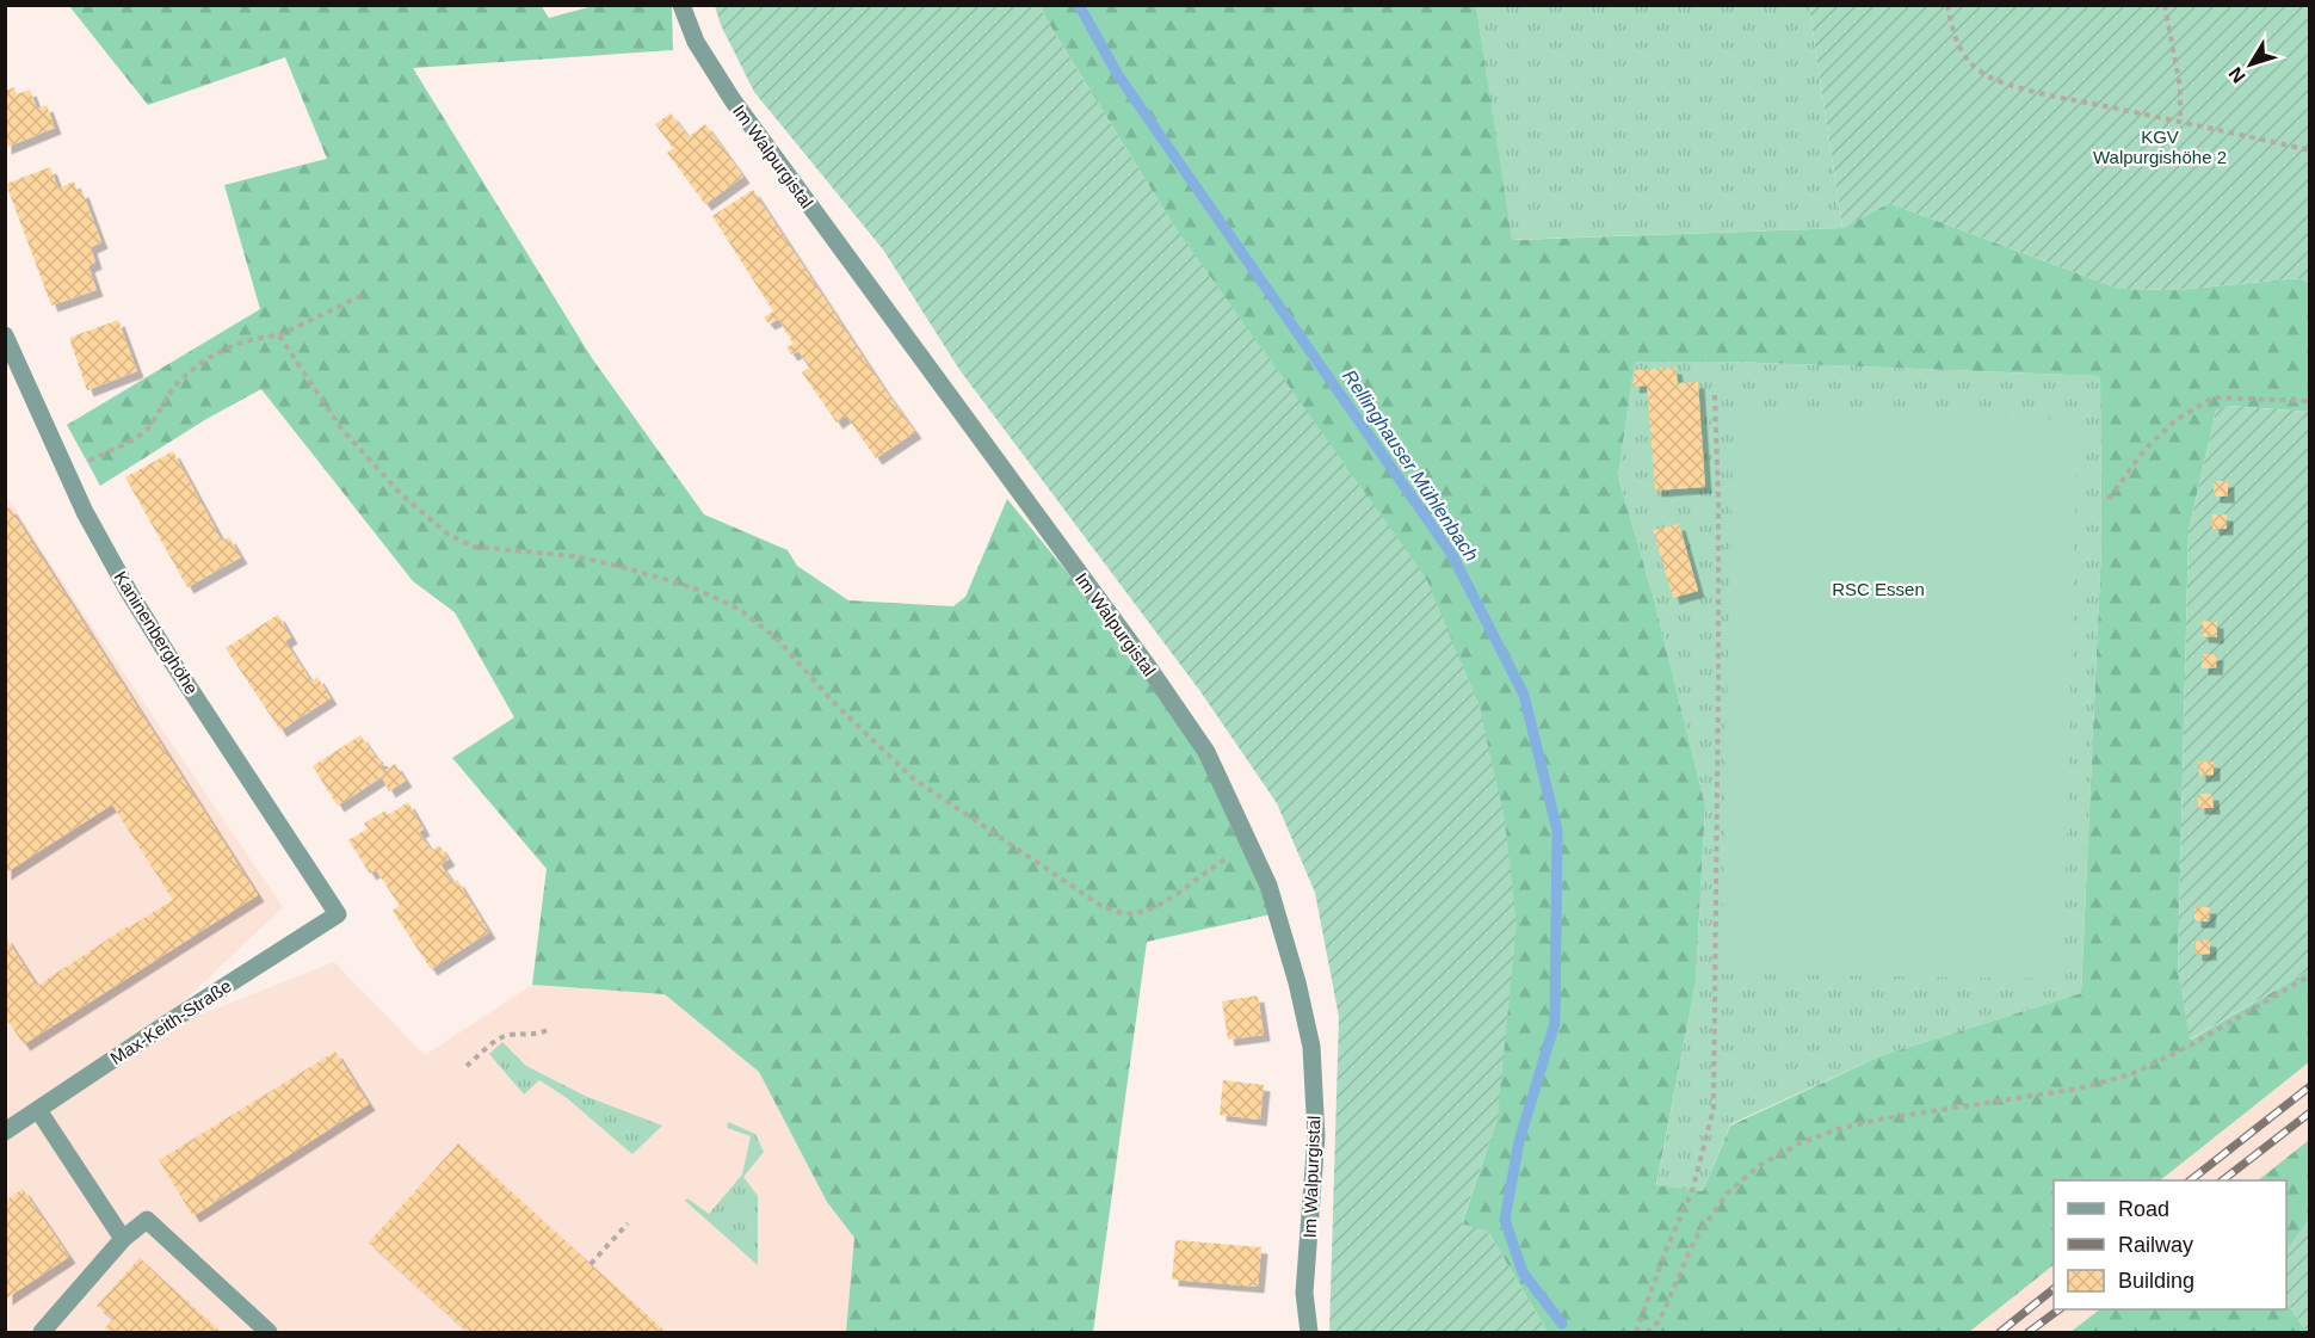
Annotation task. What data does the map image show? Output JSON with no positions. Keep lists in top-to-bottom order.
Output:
{
  "streets": {
    "street": ["Im Walpurgistal", "Kaninenberghöhe", "Max-Keith-Straße"]
  },
  "crossings": [
    ["Kaninenberghöhe", "Max-Keith-Straße"]
  ],
  "water": ["Rellinghauser Mühlenbach"],
  "parks": ["KGV Walpurgishöhe 2", "RSC Essen"],
  "legend": ["Road", "Railway", "Building"],
  "north": "bottom left"
}
